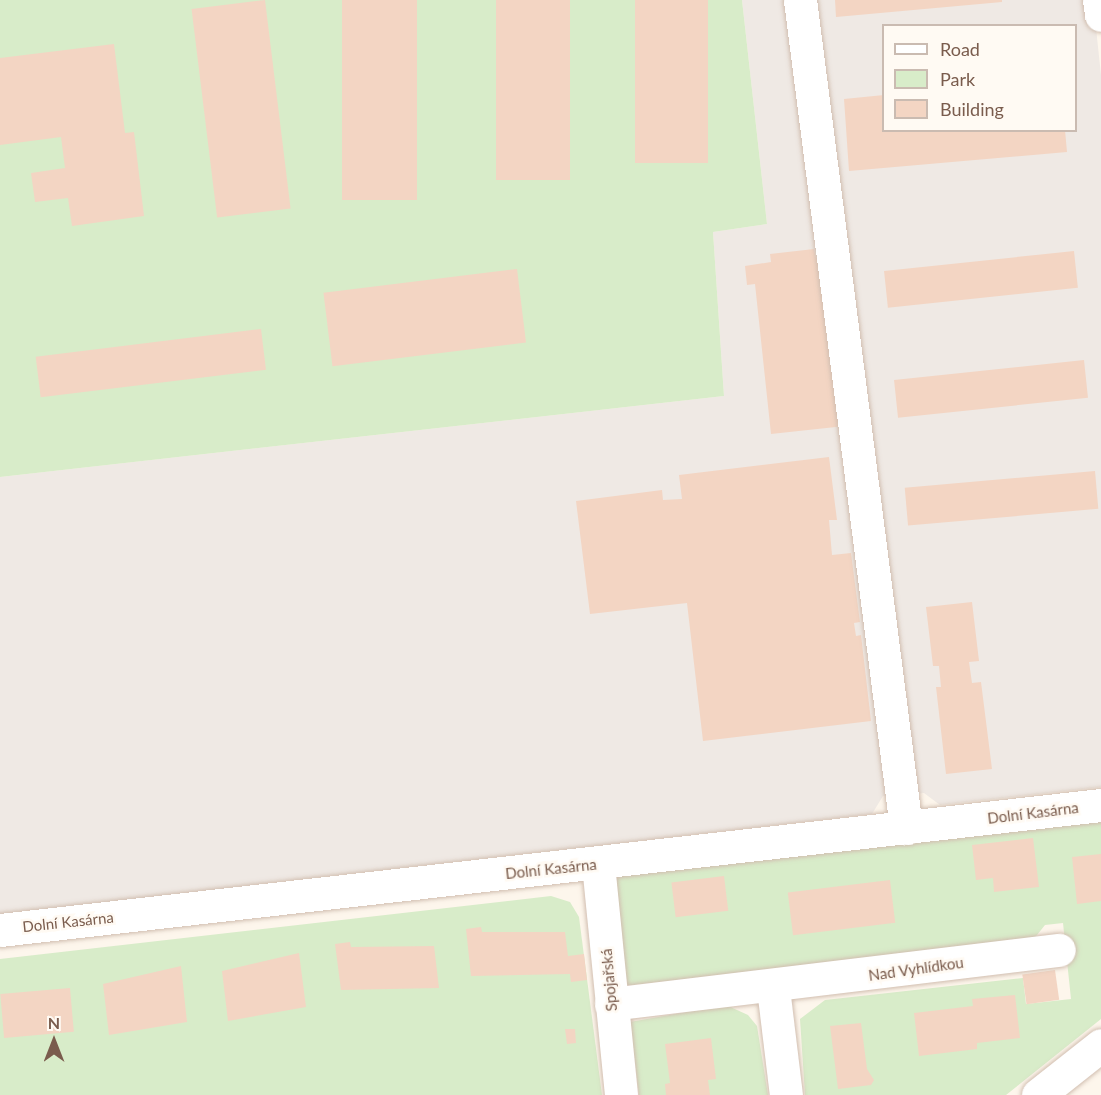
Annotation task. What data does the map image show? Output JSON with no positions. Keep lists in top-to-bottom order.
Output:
{
  "streets": {
    "street": ["Dolní Kasárna", "Nad Vyhlídkou", "Spojařská"]
  },
  "crossings": [
    ["Dolní Kasárna", "Spojařská"],
    ["Nad Vyhlídkou", "Spojařská"]
  ],
  "legend": ["Road", "Park", "Building"],
  "north": "top"
}
